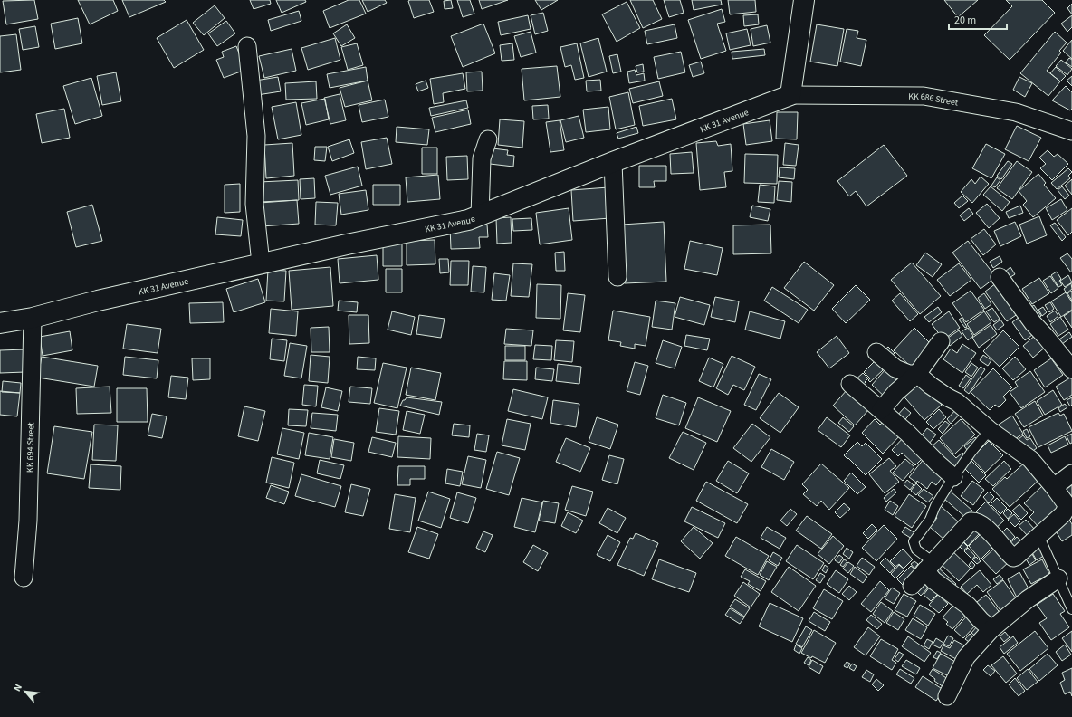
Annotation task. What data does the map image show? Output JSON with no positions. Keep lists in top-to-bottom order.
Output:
{
  "streets": {
    "street": ["KK 686 Street", "KK 31 Avenue", "KK 694 Street"]
  },
  "crossings": [
    ["KK 686 Street", "KK 31 Avenue"],
    ["KK 31 Avenue", "KK 694 Street"]
  ],
  "scale_bar": "20 m",
  "north": "top left"
}
